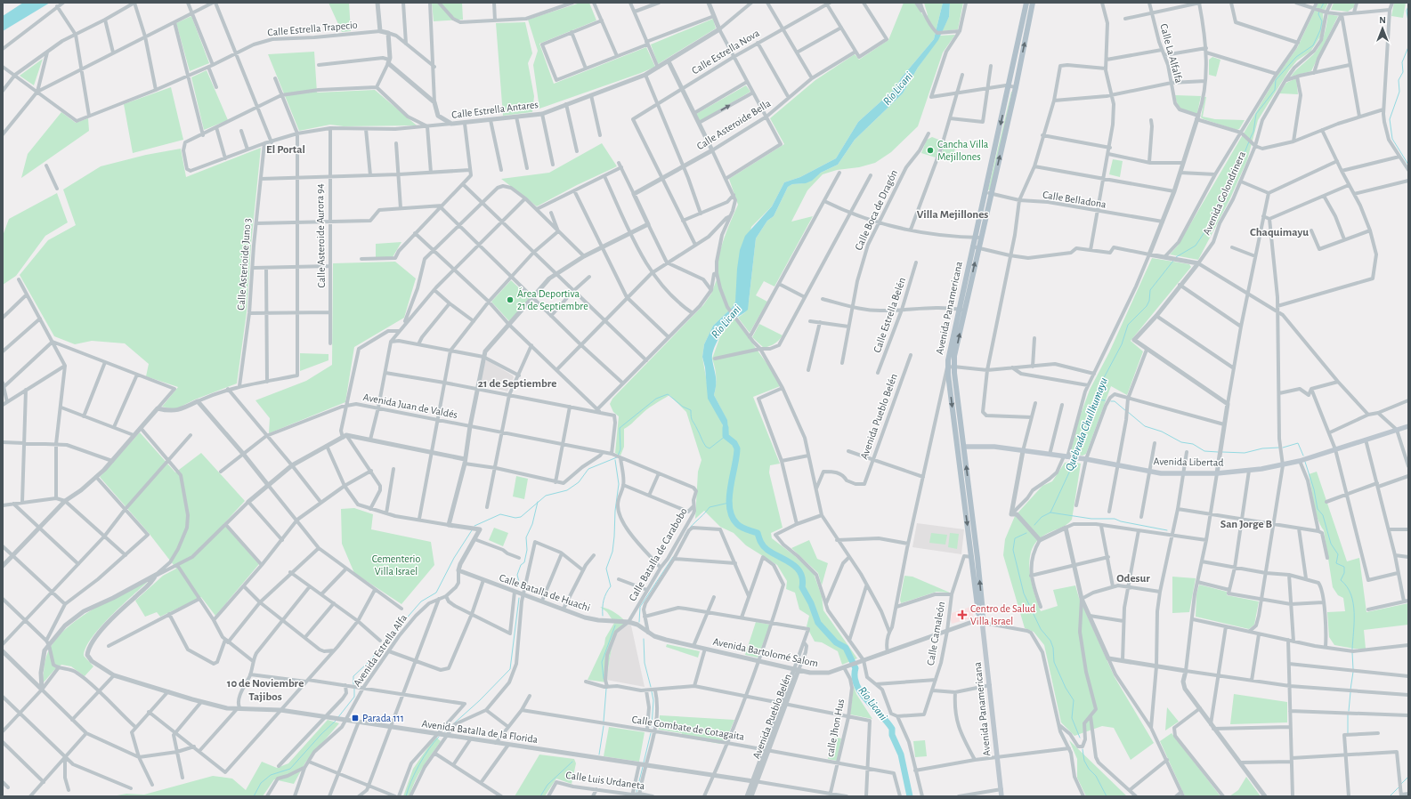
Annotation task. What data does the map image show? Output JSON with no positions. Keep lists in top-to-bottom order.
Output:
{
  "streets": {
    "main road": ["Avenida Panamericana", "Avenida Libertad"],
    "street": [
      "Calle Estrella Trapecio",
      "Calle Estrella Nova",
      "Calle La Alfalfa",
      "Calle Estrella Antares",
      "Calle Asteroide Bella",
      "Avenida Golondrinera",
      "Calle Belladona",
      "Calle Boca de Dragón",
      "Calle Asteroide Aurora 94",
      "Calle Asterioide Juno 3",
      "Calle Estrella Belén",
      "Avenida Juan de Valdés",
      "Avenida Pueblo Belén",
      "Calle Batalla de Carabobo",
      "Calle Batalla de Huachi",
      "Calle Camaleón",
      "Avenida Estrella Alfa",
      "Avenida Bartolomé Salom",
      "Calle Combate de Cotagaita",
      "calle Jhon Hus",
      "Avenida Batalla de la Florida",
      "Calle Luis Urdaneta"
    ]
  },
  "crossings": [
    ["Calle Estrella Nova", "Calle Asteroide Bella"],
    ["Calle Estrella Antares", "Calle Asteroide Aurora 94"],
    ["Calle Estrella Antares", "Calle Asterioide Juno 3"],
    ["Calle Belladona", "Avenida Panamericana"],
    ["Avenida Panamericana", "Avenida Libertad"],
    ["Avenida Panamericana", "Calle Camaleón"],
    ["Avenida Panamericana", "Avenida Bartolomé Salom"],
    ["Avenida Juan de Valdés", "Calle Batalla de Carabobo"],
    ["Avenida Pueblo Belén", "Avenida Bartolomé Salom"],
    ["Avenida Pueblo Belén", "Calle Combate de Cotagaita"],
    ["Avenida Pueblo Belén", "Avenida Batalla de la Florida"],
    ["Calle Batalla de Carabobo", "Calle Batalla de Huachi"],
    ["Calle Batalla de Carabobo", "Avenida Bartolomé Salom"],
    ["Calle Batalla de Huachi", "Avenida Estrella Alfa"],
    ["Calle Batalla de Huachi", "Avenida Bartolomé Salom"],
    ["Calle Camaleón", "Avenida Bartolomé Salom"],
    ["Avenida Estrella Alfa", "Avenida Batalla de la Florida"],
    ["Avenida Bartolomé Salom", "calle Jhon Hus"],
    ["Calle Combate de Cotagaita", "calle Jhon Hus"]
  ],
  "districts": [
    "El Portal",
    "Villa Mejillones",
    "Chaquimayu",
    "21 de Septiembre",
    "San Jorge B",
    "Odesur",
    "10 de Noviembre Tajibos"
  ],
  "water": ["Río Licani", "Quebrada Chullkumayu"],
  "parks": ["Cementerio Villa Israel"],
  "places": {
    "other": ["Cancha Villa Mejillones", "Área Deportiva 21 de Septiembre"],
    "health": ["Centro de Salud Villa Israel"],
    "transit": ["Parada 111"]
  },
  "north": "top"
}
